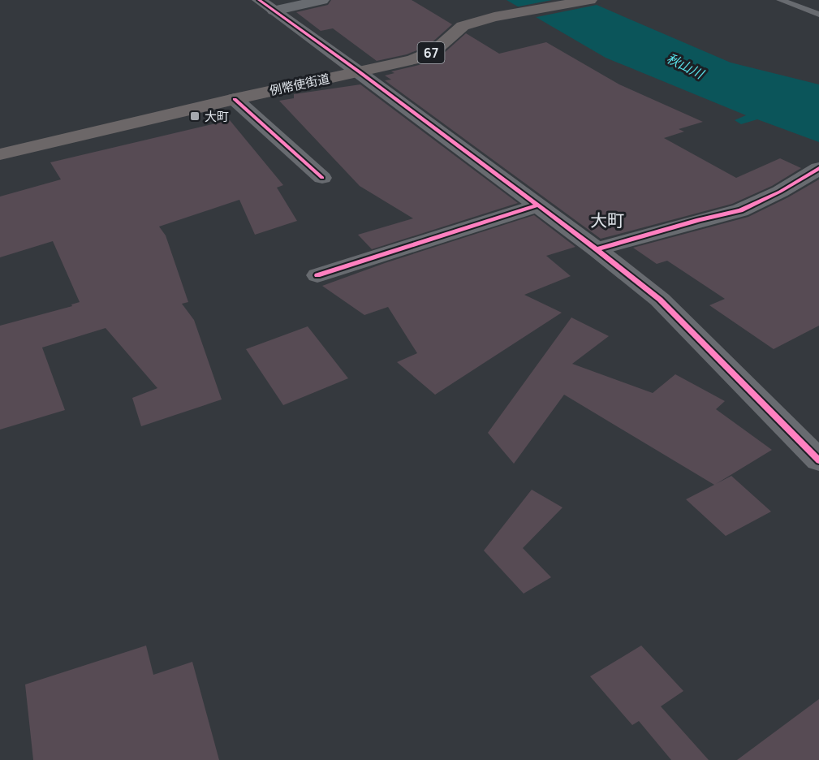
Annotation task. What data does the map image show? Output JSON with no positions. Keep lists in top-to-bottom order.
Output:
{
  "streets": {
    "main road": ["67", "例幣使街道"]
  },
  "districts": ["大町"],
  "water": ["秋山川"],
  "places": {
    "transit": ["大町"]
  }
}
